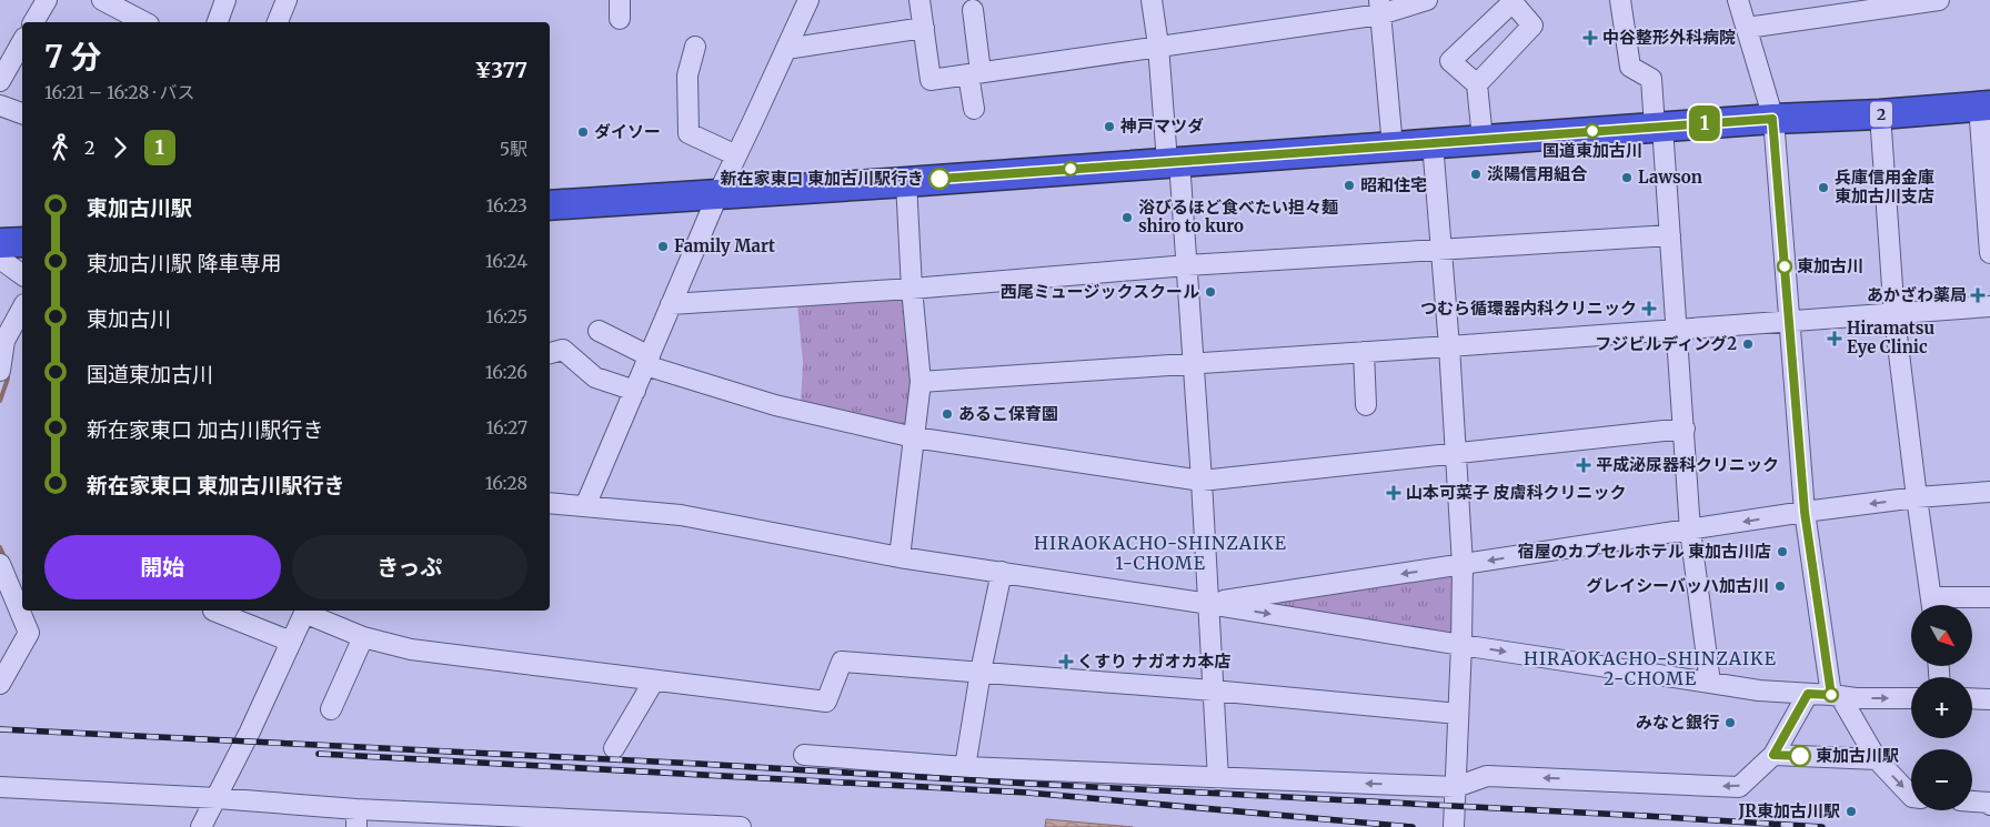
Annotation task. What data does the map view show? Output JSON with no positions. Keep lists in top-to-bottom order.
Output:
{
  "streets": {
    "highway": ["2"]
  },
  "districts": ["HIRAOKACHO-SHINZAIKE 1-CHOME", "HIRAOKACHO-SHINZAIKE 2-CHOME"],
  "places": {
    "health": [
      "中谷整形外科病院",
      "あかざわ薬局",
      "つむら循環器内科クリニック",
      "Hiramatsu Eye Clinic",
      "平成泌尿器科クリニック",
      "山本可菜子 皮膚科クリニック",
      "くすり ナガオカ本店"
    ],
    "other": [
      "神戸マツダ",
      "国道東加古川",
      "ダイソー",
      "淡陽信用組合",
      "Lawson",
      "新在家東口 東加古川駅行き",
      "昭和住宅",
      "兵庫信用金庫 東加古川支店",
      "浴びるほど食べたい担々麺 shiro to kuro",
      "Family Mart",
      "東加古川",
      "西尾ミュージックスクール",
      "フジビルディング2",
      "あるこ保育園",
      "宿屋のカプセルホテル 東加古川店",
      "グレイシーバッハ加古川",
      "みなと銀行",
      "東加古川駅",
      "JR東加古川駅"
    ]
  },
  "lines": ["bus line 1"],
  "north": "bottom right",
  "page": {
    "on_map": "1",
    "heading": ["7 分", "16:21 – 16:28 · バス", "¥377"],
    "legs": ["2", "1", "5駅"],
    "list": [
      {
        "name": "東加古川駅",
        "value": "16:23"
      },
      {
        "name": "東加古川駅 降車専用",
        "value": "16:24"
      },
      {
        "name": "東加古川",
        "value": "16:25"
      },
      {
        "name": "国道東加古川",
        "value": "16:26"
      },
      {
        "name": "新在家東口 加古川駅行き",
        "value": "16:27"
      },
      {
        "name": "新在家東口 東加古川駅行き",
        "value": "16:28"
      }
    ],
    "buttons": ["開始", "きっぷ"],
    "map_buttons": ["+", "−"]
  }
}
